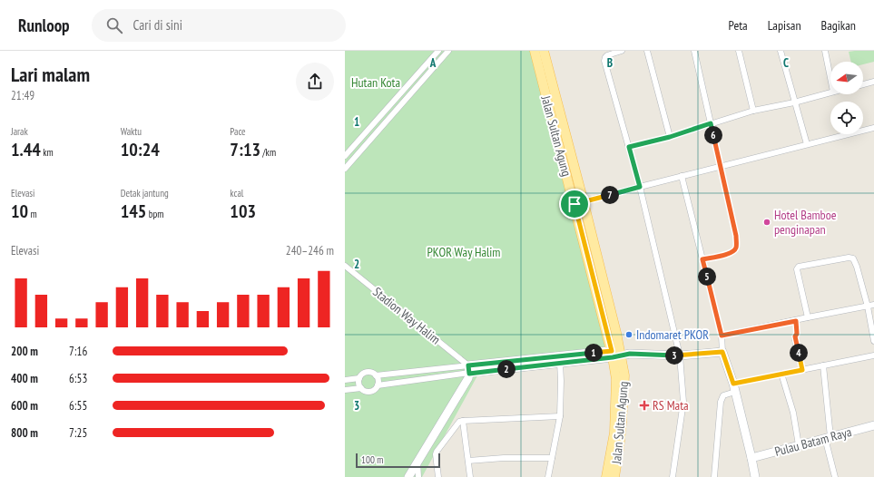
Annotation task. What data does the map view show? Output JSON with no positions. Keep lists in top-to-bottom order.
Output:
{
  "streets": {
    "main road": ["Jalan Sultan Agung"],
    "street": ["Stadion Way Halim", "Pulau Batam Raya"]
  },
  "parks": ["Hutan Kota", "PKOR Way Halim"],
  "places": {
    "other": ["Hotel Bamboe penginapan", "Indomaret PKOR"],
    "health": ["RS Mata"]
  },
  "scale_bar": "100 m",
  "north": "left",
  "page": {
    "header": "Runloop",
    "search": "Cari di sini",
    "nav": ["Peta", "Lapisan", "Bagikan"],
    "heading": ["Lari malam", "21:49"],
    "stats": [
      ["Jarak", "1.44 km"],
      ["Waktu", "10:24"],
      ["Pace", "7:13 /km"],
      ["Elevasi", "10 m"],
      ["Detak jantung", "145 bpm"],
      ["kcal", "103"]
    ],
    "pins": [
      "6",
      "7",
      "5",
      "1",
      "4",
      "3",
      "2"
    ],
    "chart": ["Elevasi", "240–246 m"],
    "list": [
      {
        "name": "200 m",
        "note": "7:16"
      },
      {
        "name": "400 m",
        "note": "6:53"
      },
      {
        "name": "600 m",
        "note": "6:55"
      },
      {
        "name": "800 m",
        "note": "7:25"
      }
    ],
    "scale": "100 m"
  },
  "grid": {
    "columns": ["A", "B", "C"],
    "rows": ["1", "2", "3"]
  }
}
